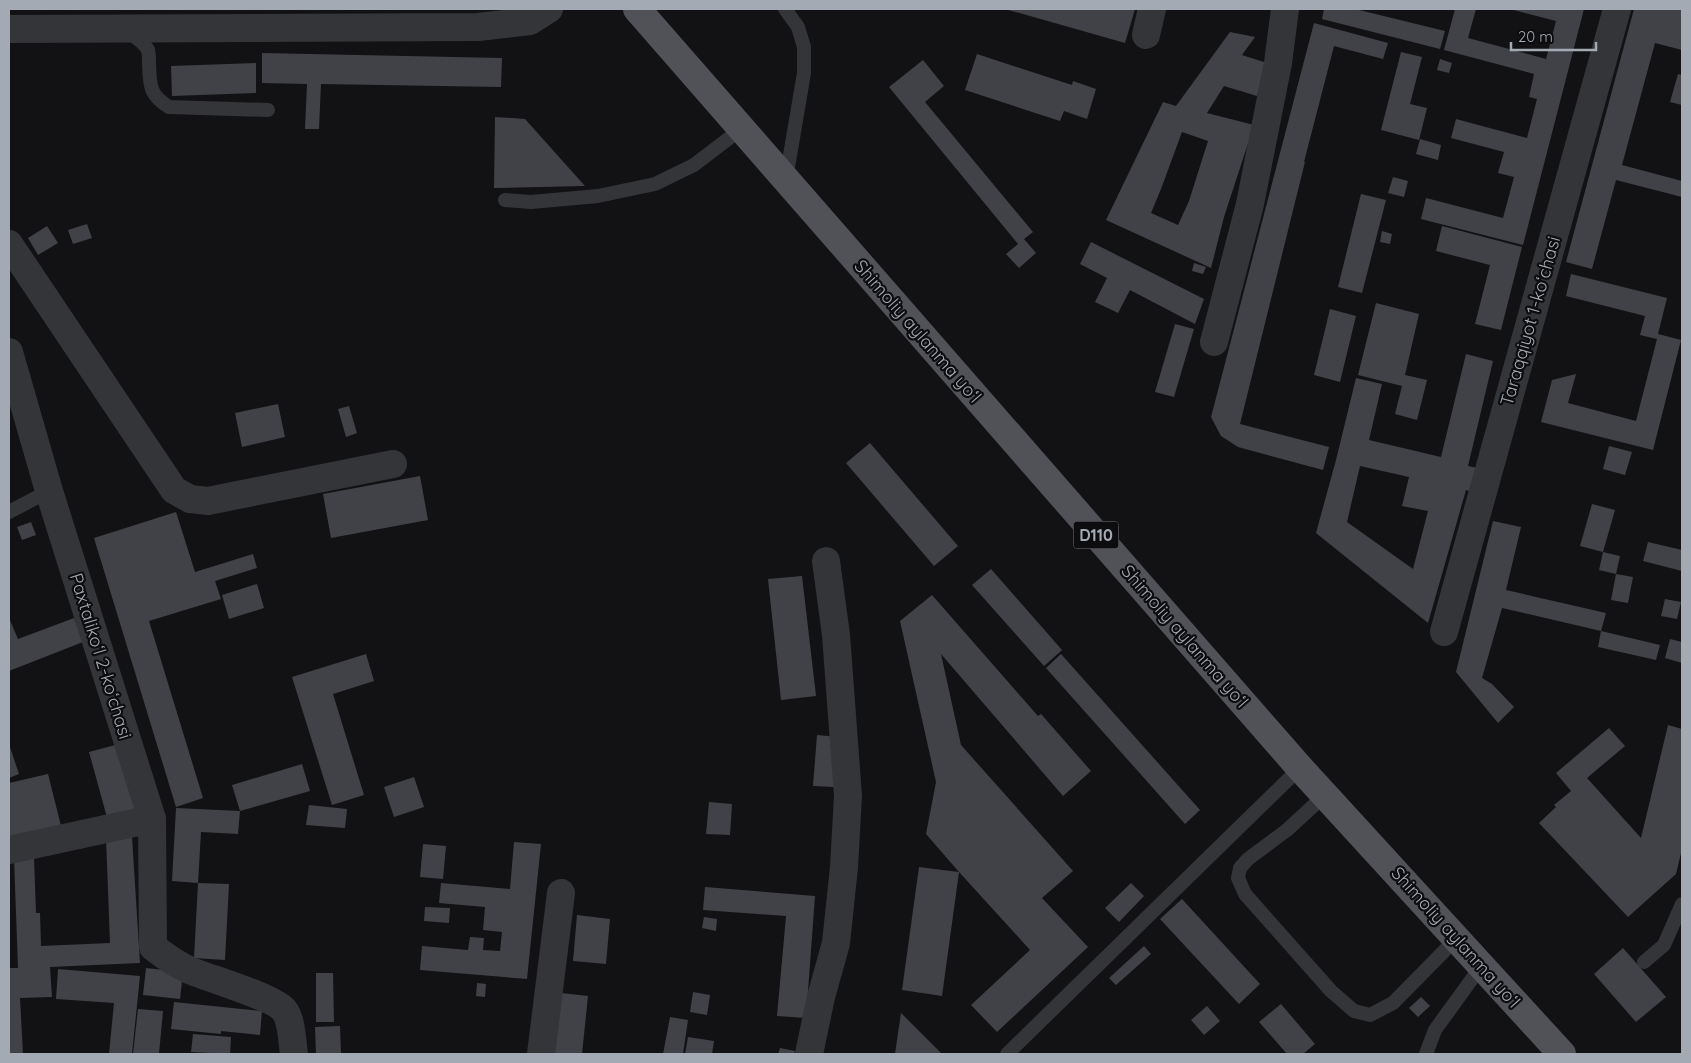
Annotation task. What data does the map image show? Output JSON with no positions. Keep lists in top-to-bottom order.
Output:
{
  "streets": {
    "main road": ["Shimoliy aylanma yoʻl", "D110"],
    "street": ["Taraqqiyot 1-koʻchasi", "Paxtalikoʻl 2-koʻchasi"]
  },
  "scale_bar": "20 m"
}
